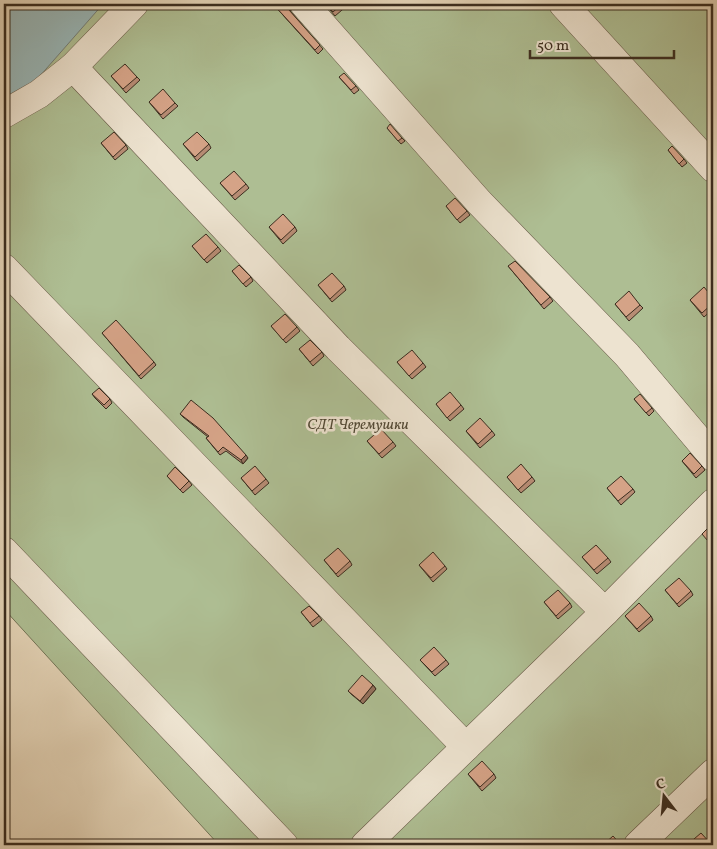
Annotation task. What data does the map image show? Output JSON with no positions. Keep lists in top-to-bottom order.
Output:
{
  "parks": ["СДТ Черемушки"],
  "scale_bar": "50 m",
  "north": "top"
}
